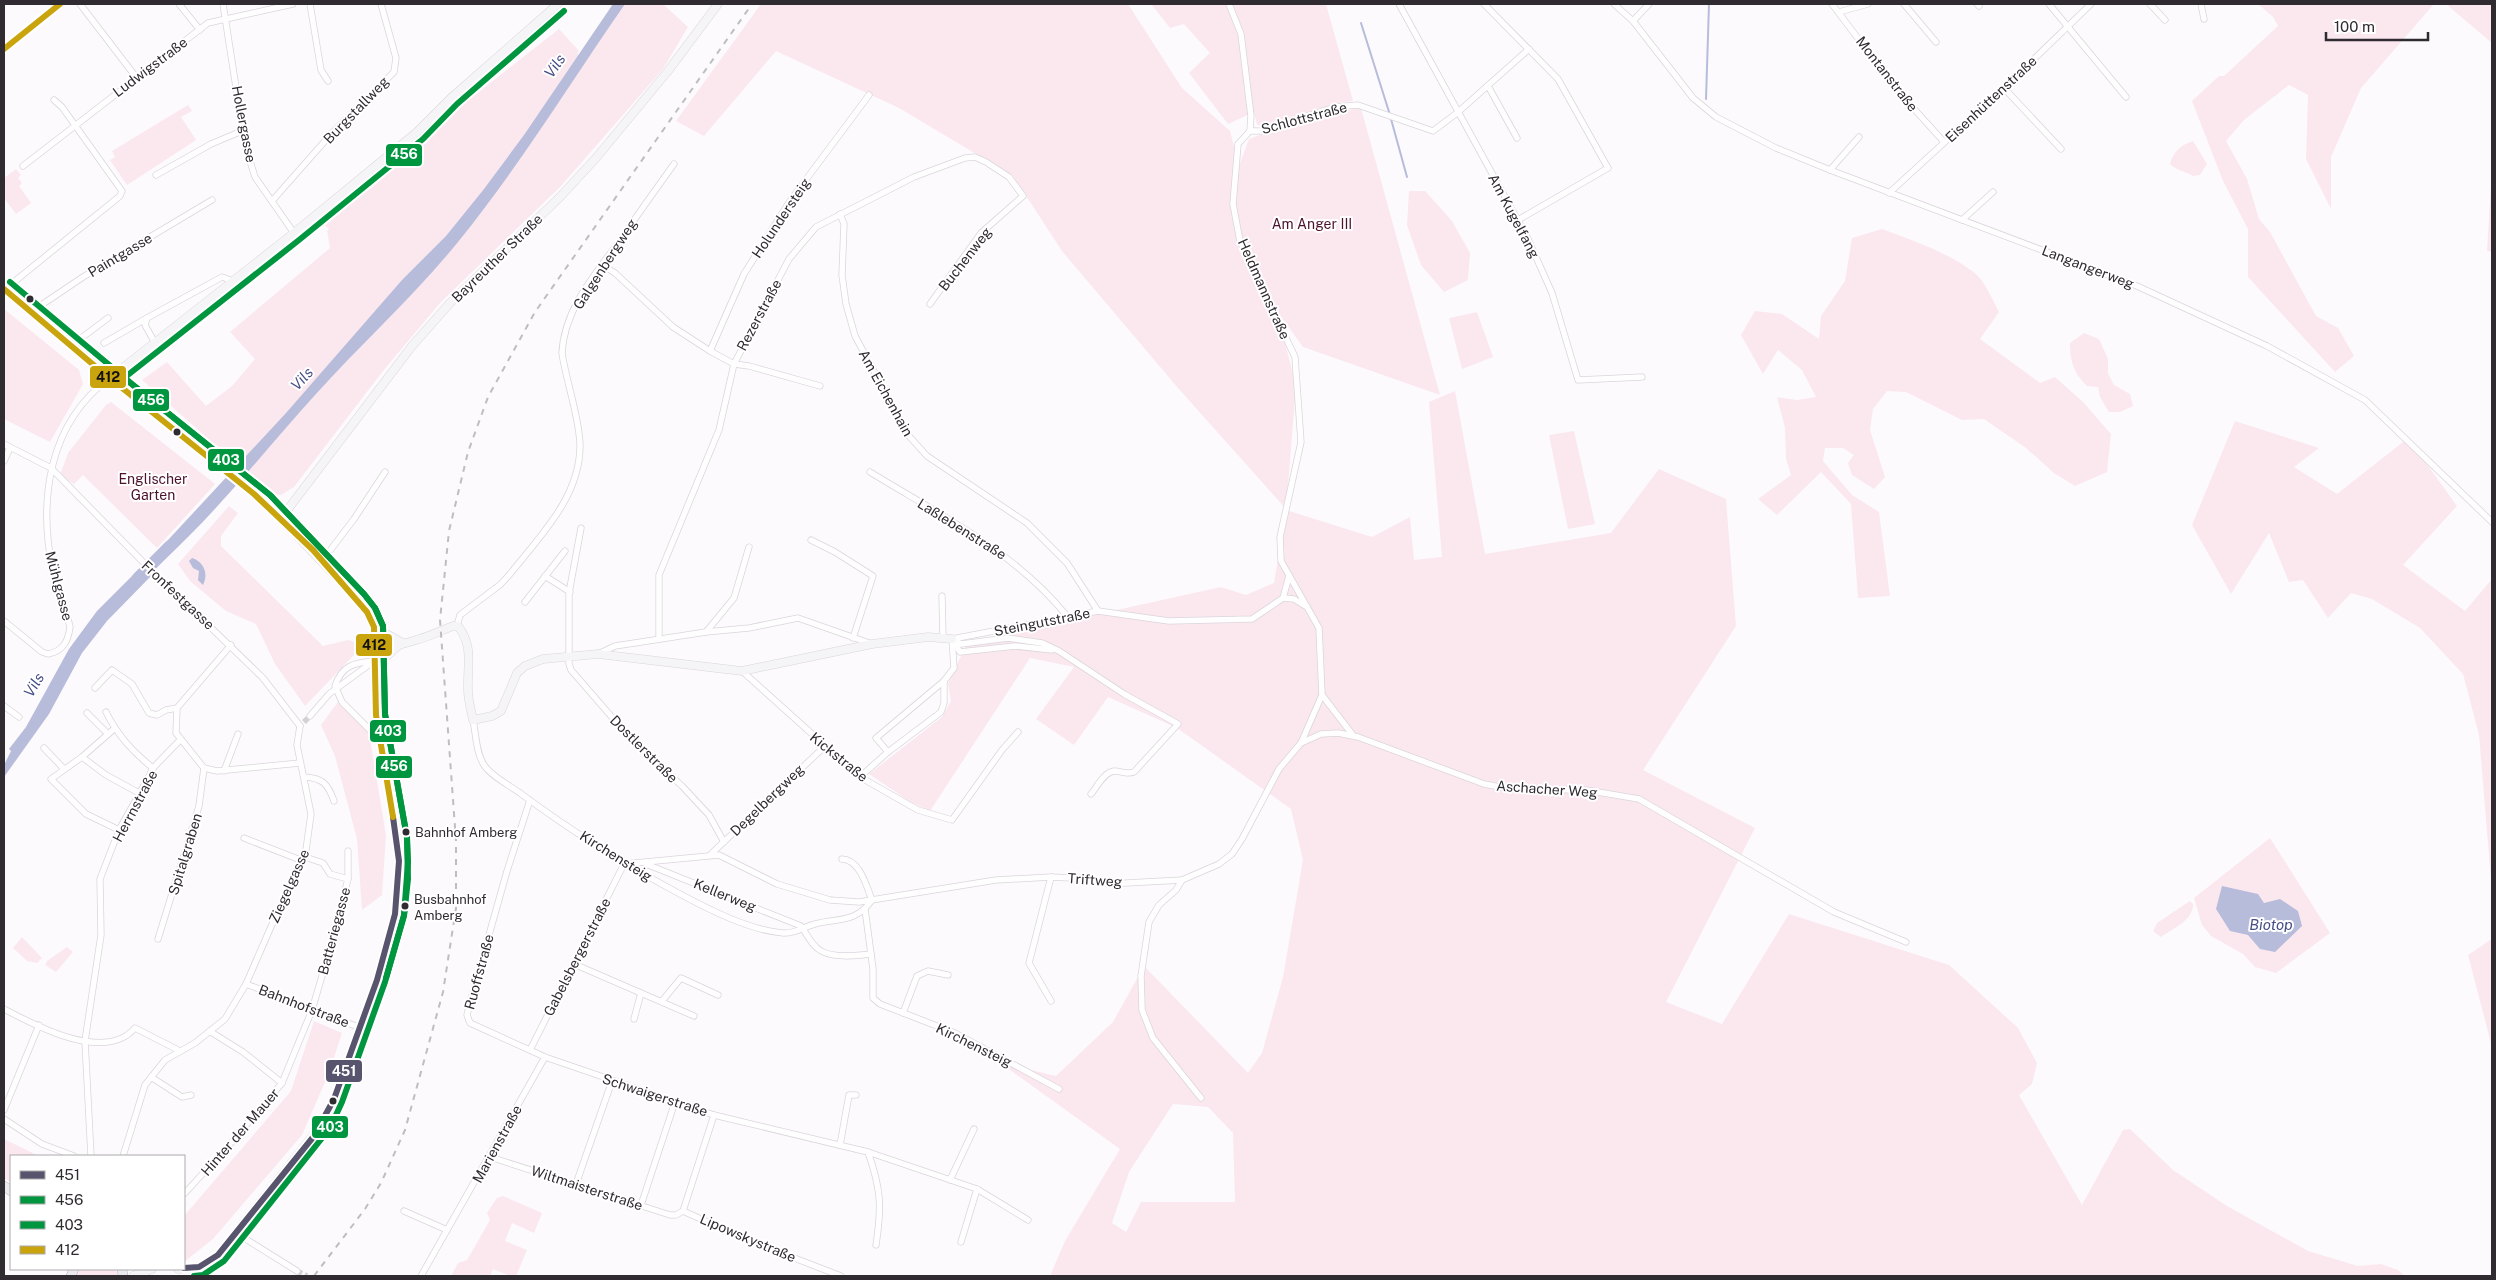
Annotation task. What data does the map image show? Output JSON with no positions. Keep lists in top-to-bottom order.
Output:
{
  "streets": {
    "main road": ["Bayreuther Straße", "Steingutstraße"],
    "street": [
      "Ludwigstraße",
      "Montanstraße",
      "Eisenhüttenstraße",
      "Burgstallweg",
      "Schlottstraße",
      "Hollergasse",
      "Am Kugelfang",
      "Holundersteig",
      "Paintgasse",
      "Buchenweg",
      "Galgenbergweg",
      "Langangerweg",
      "Heldmannstraße",
      "Rezerstraße",
      "Am Eichenhain",
      "Laßlebenstraße",
      "Mühlgasse",
      "Fronfestgasse",
      "Dostlerstraße",
      "Kickstraße",
      "Aschacher Weg",
      "Degelbergweg",
      "Herrnstraße",
      "Spitalgraben",
      "Kirchensteig",
      "Triftweg",
      "Ziegelgasse",
      "Kellerweg",
      "Batteriegasse",
      "Gabelsbergerstraße",
      "Ruoffstraße",
      "Bahnhofstraße",
      "Schwaigerstraße",
      "Hinter der Mauer",
      "Marienstraße",
      "Wiltmaisterstraße",
      "Lipowskystraße"
    ]
  },
  "crossings": [
    ["Ludwigstraße", "Hollergasse"],
    ["Montanstraße", "Eisenhüttenstraße"],
    ["Eisenhüttenstraße", "Langangerweg"],
    ["Burgstallweg", "Hollergasse"],
    ["Schlottstraße", "Am Kugelfang"],
    ["Schlottstraße", "Heldmannstraße"],
    ["Buchenweg", "Rezerstraße"],
    ["Rezerstraße", "Am Eichenhain"],
    ["Rezerstraße", "Steingutstraße"],
    ["Am Eichenhain", "Steingutstraße"],
    ["Laßlebenstraße", "Steingutstraße"],
    ["Mühlgasse", "Fronfestgasse"],
    ["Fronfestgasse", "Ziegelgasse"],
    ["Steingutstraße", "Dostlerstraße"],
    ["Steingutstraße", "Kickstraße"],
    ["Steingutstraße", "Kirchensteig"],
    ["Dostlerstraße", "Degelbergweg"],
    ["Kickstraße", "Degelbergweg"],
    ["Aschacher Weg", "Triftweg"],
    ["Degelbergweg", "Triftweg"],
    ["Kirchensteig", "Triftweg"],
    ["Kirchensteig", "Kellerweg"],
    ["Kirchensteig", "Gabelsbergerstraße"],
    ["Kirchensteig", "Ruoffstraße"],
    ["Triftweg", "Kellerweg"],
    ["Triftweg", "Gabelsbergerstraße"],
    ["Ziegelgasse", "Bahnhofstraße"],
    ["Batteriegasse", "Bahnhofstraße"],
    ["Batteriegasse", "Hinter der Mauer"],
    ["Gabelsbergerstraße", "Schwaigerstraße"],
    ["Ruoffstraße", "Schwaigerstraße"],
    ["Bahnhofstraße", "Hinter der Mauer"],
    ["Schwaigerstraße", "Marienstraße"],
    ["Marienstraße", "Wiltmaisterstraße"],
    ["Wiltmaisterstraße", "Lipowskystraße"]
  ],
  "water": ["Vils", "Biotop"],
  "parks": ["Am Anger III", "Englischer Garten"],
  "places": ["Bahnhof Amberg", "Busbahnhof Amberg"],
  "lines": [
    "transit line 412",
    "transit line 456",
    "transit line 403",
    "transit line 451"
  ],
  "legend": [
    "451",
    "456",
    "403",
    "412"
  ],
  "scale_bar": "100 m"
}
